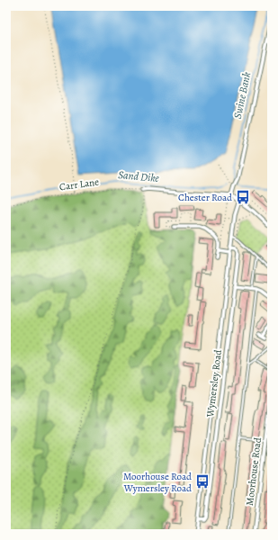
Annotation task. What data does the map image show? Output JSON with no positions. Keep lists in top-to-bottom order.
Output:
{
  "streets": {
    "street": ["Wymersley Road", "Moorhouse Road"],
    "path": ["Carr Lane"]
  },
  "water": ["Swine Bank", "Sand Dike"],
  "places": {
    "bus stop": ["Chester Road", "Moorhouse Road Wymersley Road"]
  }
}
